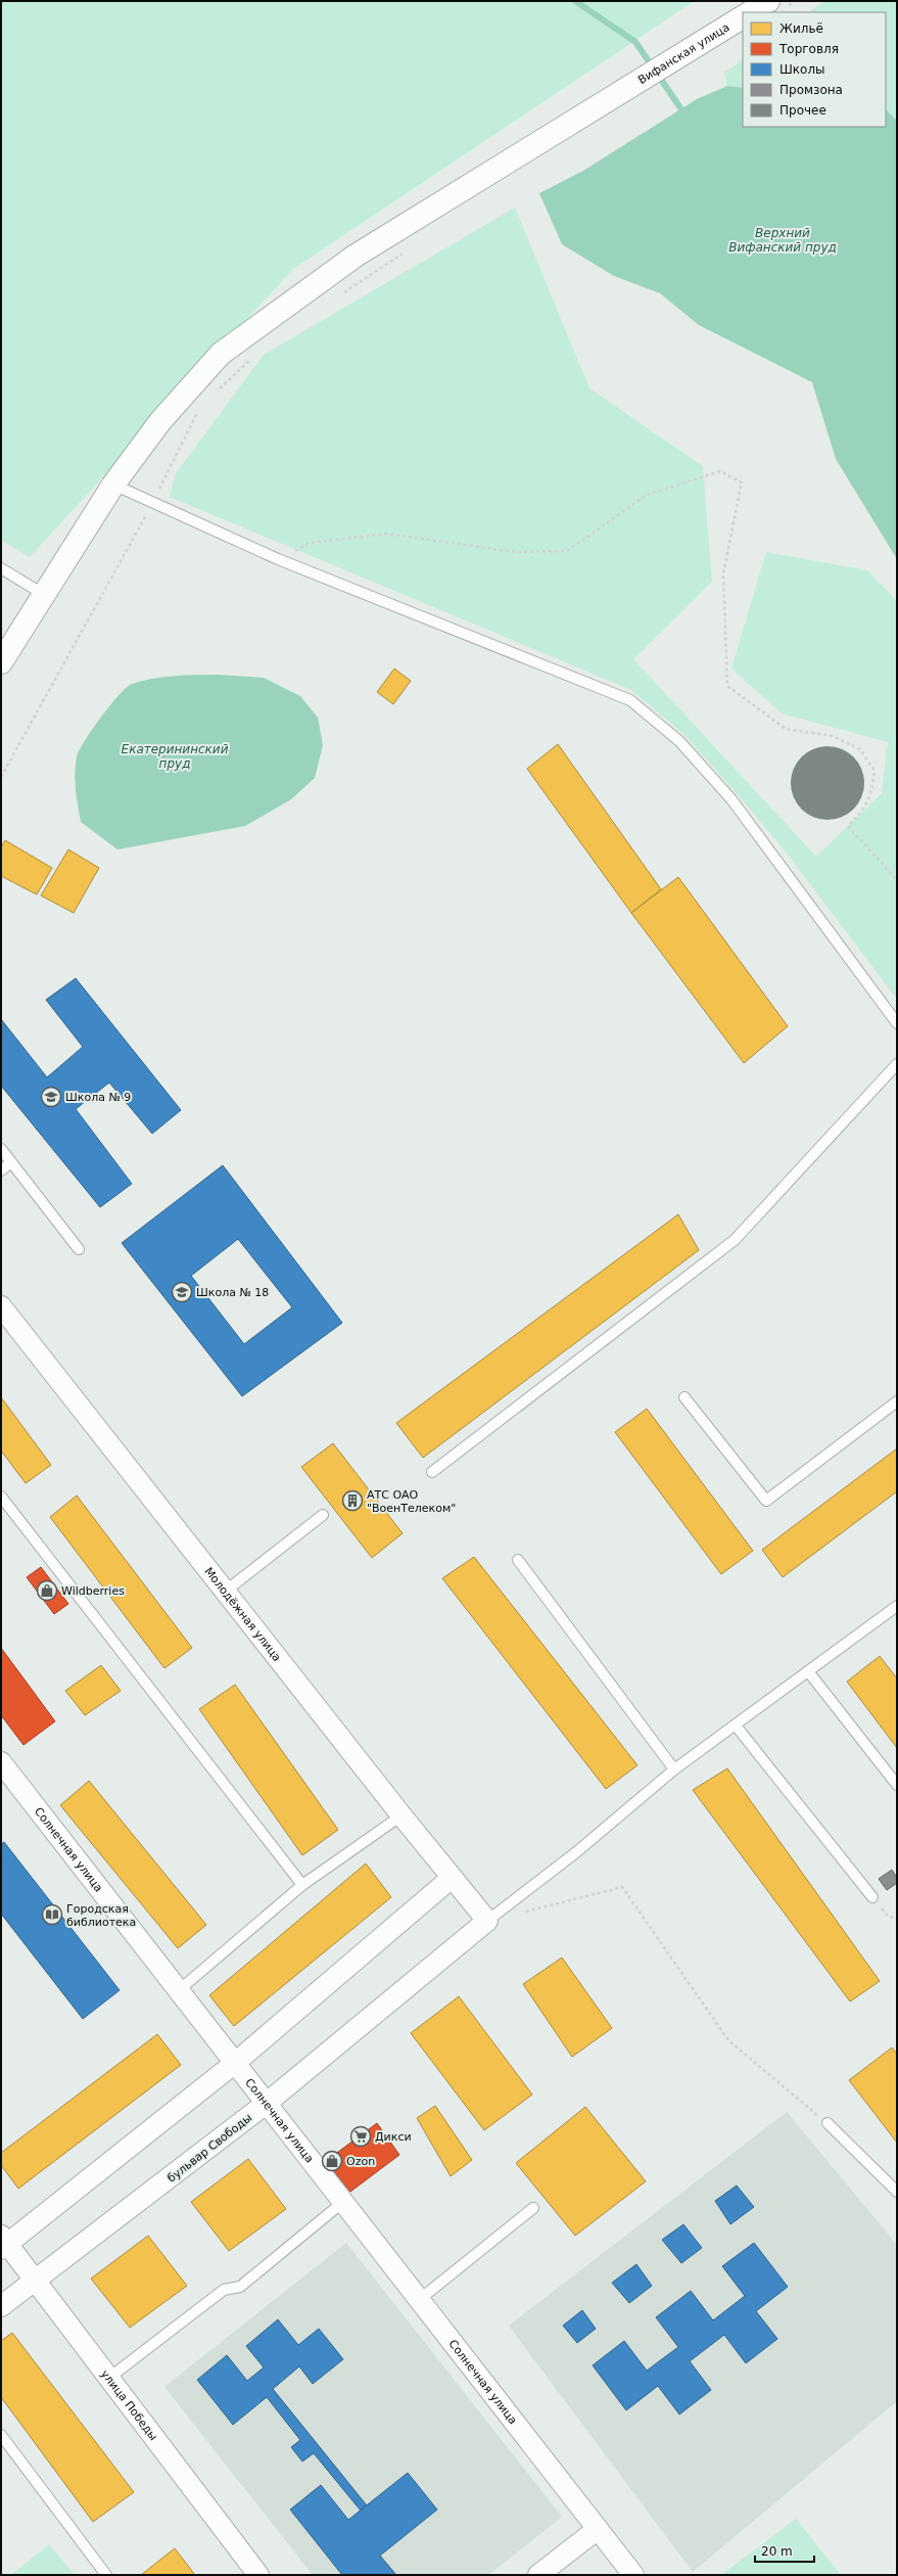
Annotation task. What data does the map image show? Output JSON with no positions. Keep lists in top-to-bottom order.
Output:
{
  "streets": {
    "main road": ["Вифанская улица"],
    "street": [
      "Молодёжная улица",
      "Солнечная улица",
      "бульвар Свободы",
      "улица Победы"
    ]
  },
  "crossings": [
    ["Молодёжная улица", "бульвар Свободы"],
    ["Солнечная улица", "бульвар Свободы"],
    ["бульвар Свободы", "улица Победы"]
  ],
  "water": ["Верхний Вифанский пруд", "Екатерининский пруд"],
  "places": {
    "school or university": ["Школа № 9", "Школа № 18"],
    "building": ["АТС ОАО \"ВоенТелеком\""],
    "shop": ["Wildberries", "Ozon"],
    "library": ["Городская библиотека"],
    "supermarket": ["Дикси"]
  },
  "legend": [
    "Жильё",
    "Торговля",
    "Школы",
    "Промзона",
    "Прочее"
  ],
  "scale_bar": "20 m"
}
